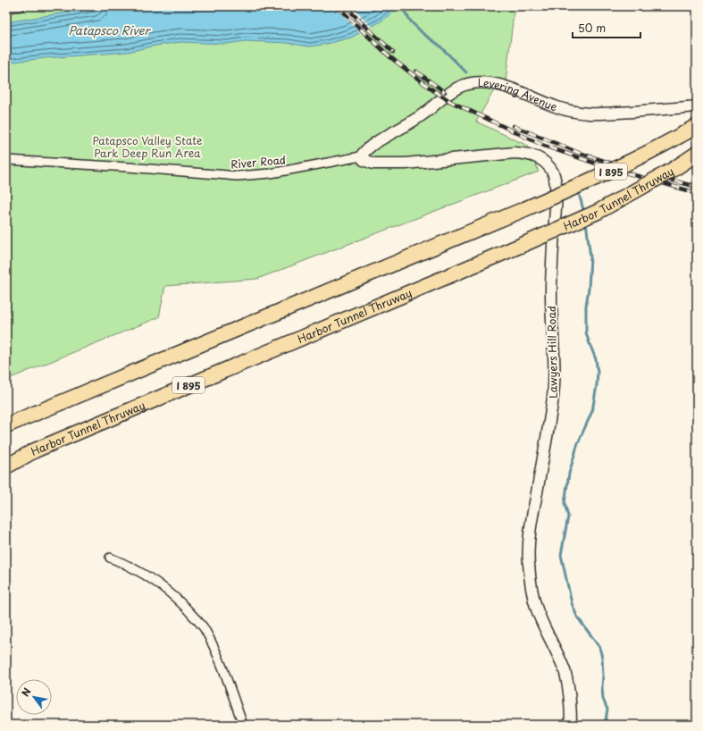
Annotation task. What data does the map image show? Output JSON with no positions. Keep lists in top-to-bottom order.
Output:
{
  "streets": {
    "highway": ["I 895", "Harbor Tunnel Thruway"],
    "street": ["Levering Avenue", "River Road", "Lawyers Hill Road"]
  },
  "crossings": [
    ["Levering Avenue", "River Road"],
    ["Levering Avenue", "Lawyers Hill Road"],
    ["River Road", "Lawyers Hill Road"]
  ],
  "water": ["Patapsco River"],
  "parks": ["Patapsco Valley State Park Deep Run Area"],
  "scale_bar": "50 m",
  "north": "top left"
}
